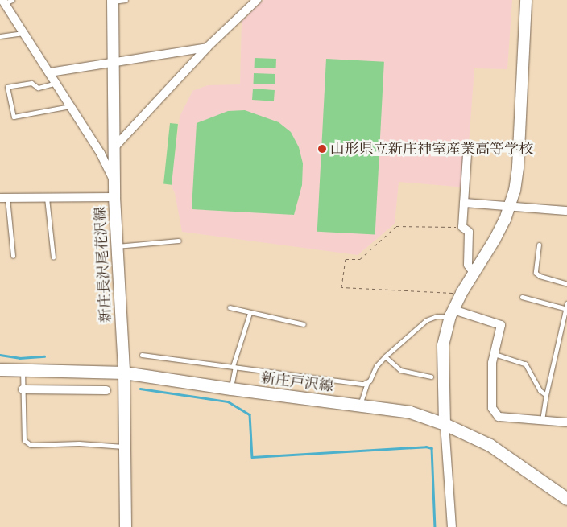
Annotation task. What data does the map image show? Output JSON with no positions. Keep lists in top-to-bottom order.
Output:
{
  "streets": {
    "main road": ["新庄長沢尾花沢線", "新庄戸沢線"]
  },
  "crossings": [
    ["新庄長沢尾花沢線", "新庄戸沢線"]
  ],
  "places": ["山形県立新庄神室産業高等学校"]
}
